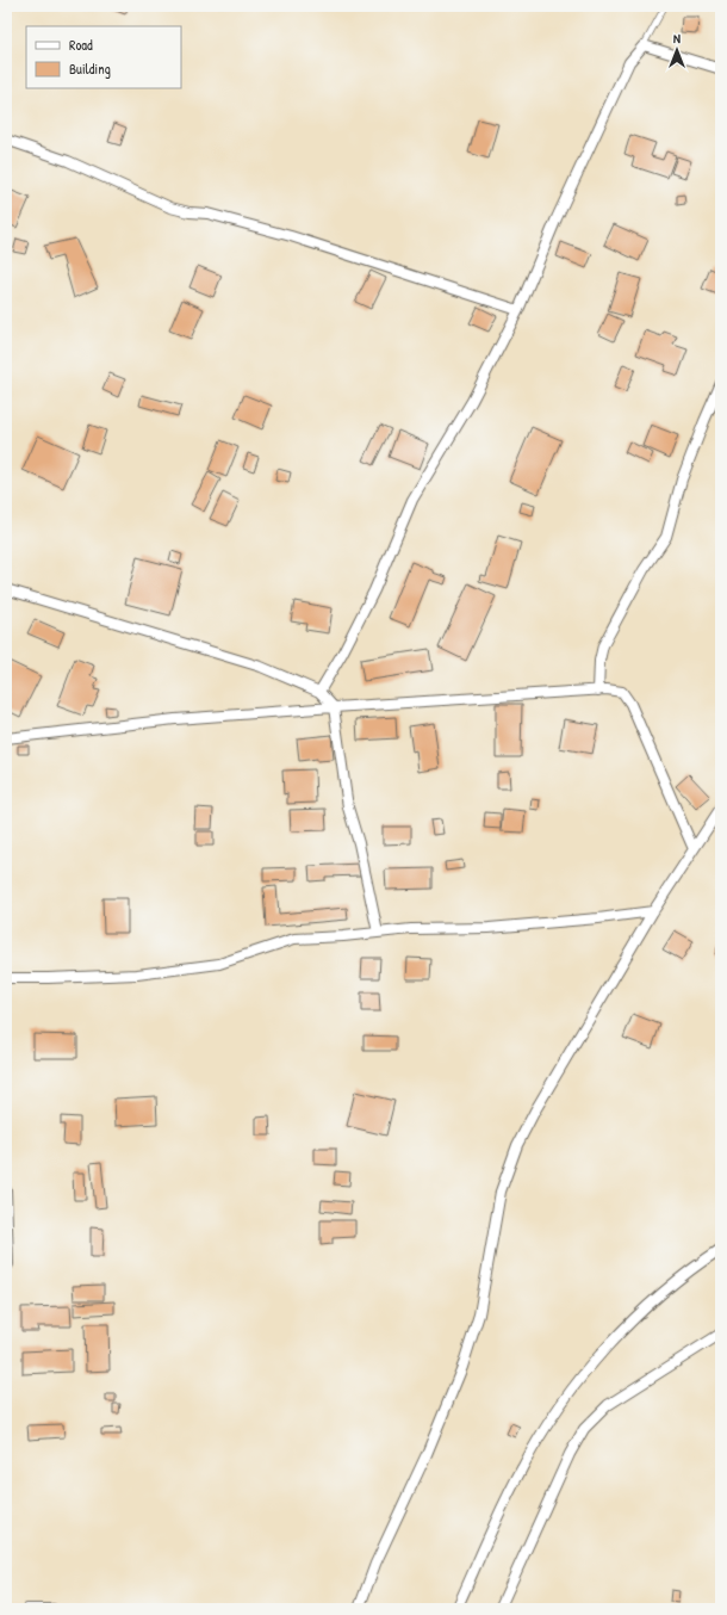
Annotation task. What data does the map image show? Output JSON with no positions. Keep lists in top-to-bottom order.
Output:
{
  "legend": ["Road", "Building"],
  "north": "top"
}
